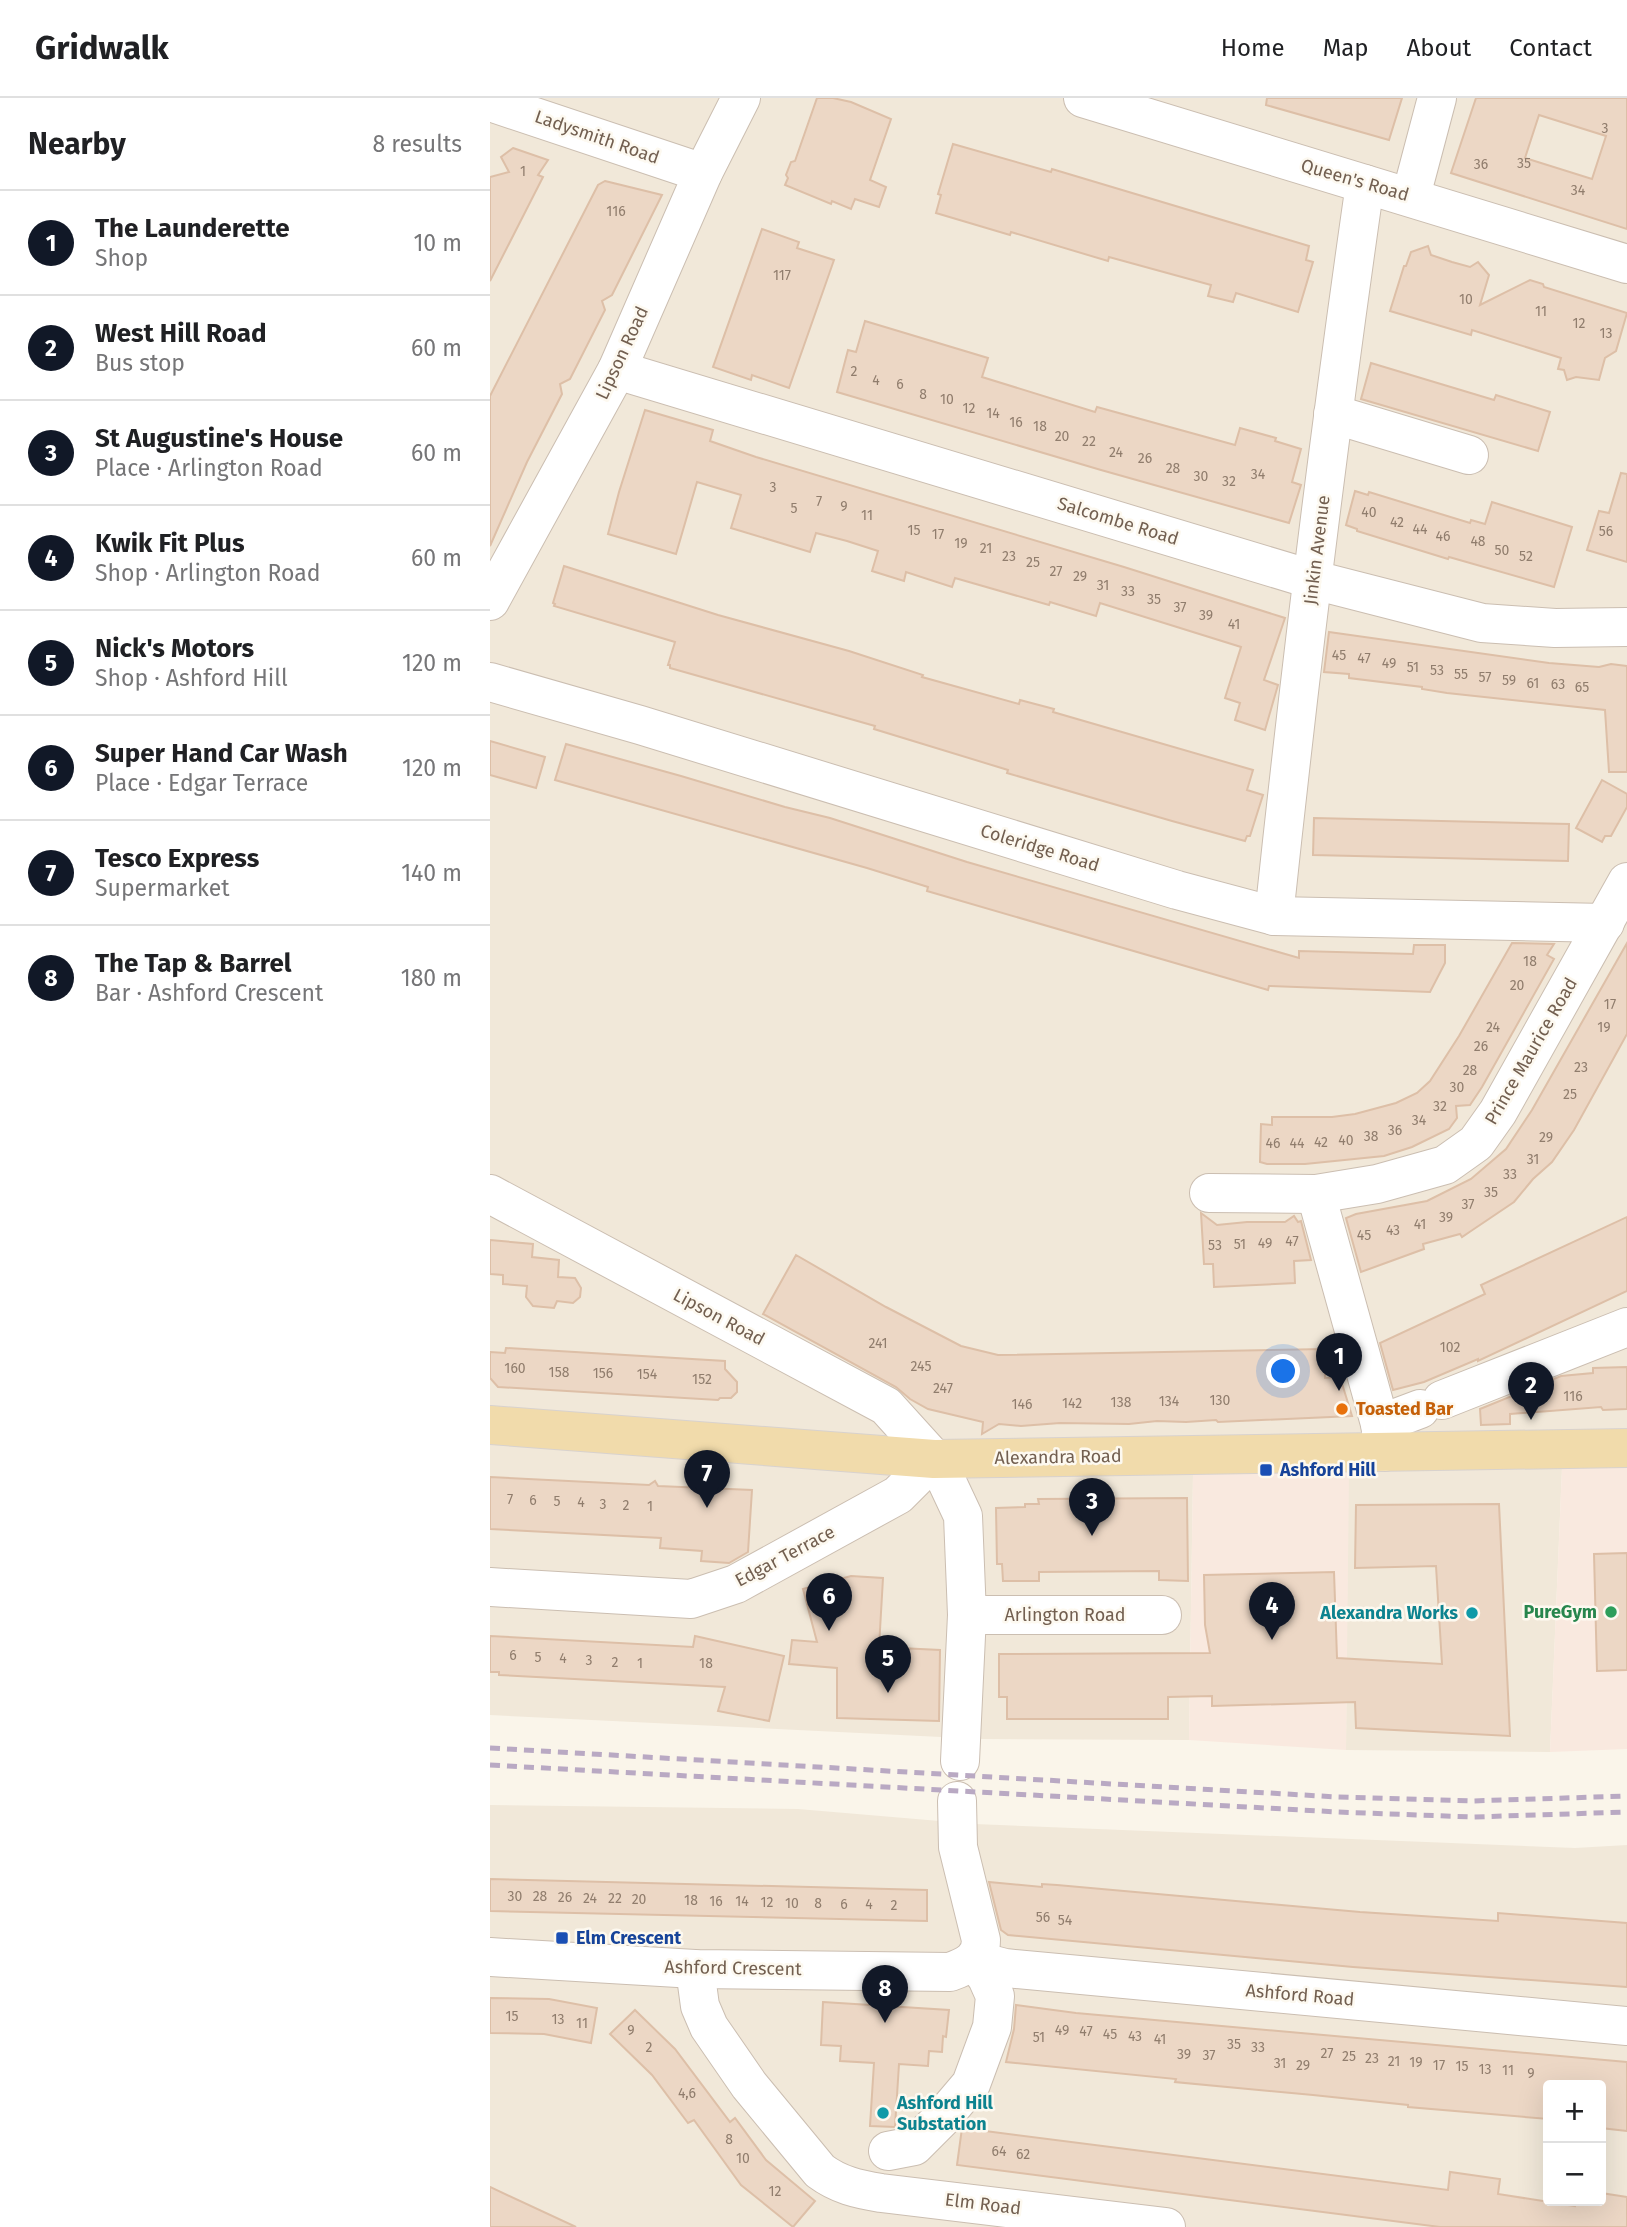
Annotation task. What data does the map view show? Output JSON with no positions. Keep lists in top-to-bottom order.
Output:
{
  "streets": {
    "main road": ["Alexandra Road"],
    "street": [
      "Ladysmith Road",
      "Queen's Road",
      "Lipson Road",
      "Salcombe Road",
      "Jinkin Avenue",
      "Coleridge Road",
      "Prince Maurice Road",
      "Edgar Terrace",
      "Arlington Road",
      "Ashford Crescent",
      "Ashford Road",
      "Elm Road"
    ]
  },
  "crossings": [
    ["Ladysmith Road", "Lipson Road"],
    ["Queen's Road", "Jinkin Avenue"],
    ["Lipson Road", "Salcombe Road"],
    ["Lipson Road", "Alexandra Road"],
    ["Lipson Road", "Edgar Terrace"],
    ["Salcombe Road", "Jinkin Avenue"],
    ["Jinkin Avenue", "Coleridge Road"],
    ["Coleridge Road", "Prince Maurice Road"],
    ["Alexandra Road", "Edgar Terrace"],
    ["Ashford Crescent", "Ashford Road"],
    ["Ashford Crescent", "Elm Road"]
  ],
  "places": {
    "other": [
      "Toasted Bar",
      "PureGym",
      "Alexandra Works",
      "Ashford Hill Substation"
    ],
    "transit": ["Ashford Hill", "Elm Crescent"]
  },
  "house_numbers": [
    "3",
    "35",
    "36",
    "1",
    "34",
    "116",
    "117",
    "10",
    "11",
    "12",
    "13",
    "2",
    "4",
    "6",
    "8",
    "10",
    "12",
    "14",
    "16",
    "18",
    "20",
    "22",
    "24",
    "26",
    "28",
    "34",
    "30",
    "32",
    "3",
    "7",
    "9",
    "5",
    "40",
    "11",
    "42",
    "44",
    "15",
    "56",
    "17",
    "46",
    "48",
    "19",
    "21",
    "50",
    "23",
    "52",
    "25",
    "27",
    "29",
    "31",
    "33",
    "35",
    "37",
    "39",
    "41",
    "45",
    "47",
    "49",
    "51",
    "53",
    "55",
    "57",
    "59",
    "61",
    "63",
    "65",
    "18",
    "20",
    "17",
    "24",
    "19",
    "26",
    "23",
    "28",
    "30",
    "25",
    "32",
    "34",
    "36",
    "38",
    "29",
    "40",
    "42",
    "46",
    "44",
    "31",
    "33",
    "35",
    "37",
    "39",
    "41",
    "43",
    "45",
    "47",
    "49",
    "51",
    "53",
    "241",
    "102",
    "245",
    "160",
    "158",
    "156",
    "154",
    "152",
    "247",
    "116",
    "130",
    "134",
    "138",
    "142",
    "146",
    "7",
    "6",
    "5",
    "4",
    "3",
    "2",
    "1",
    "6",
    "5",
    "4",
    "3",
    "2",
    "1",
    "18",
    "30",
    "28",
    "26",
    "24",
    "22",
    "20",
    "18",
    "16",
    "14",
    "12",
    "10",
    "8",
    "6",
    "4",
    "2",
    "56",
    "54",
    "15",
    "13",
    "11",
    "9",
    "49",
    "47",
    "45",
    "43",
    "51",
    "41",
    "35",
    "2",
    "33",
    "27",
    "39",
    "37",
    "25",
    "23",
    "21",
    "19",
    "31",
    "29",
    "17",
    "15",
    "13",
    "11",
    "9",
    "4,6",
    "8",
    "64",
    "62",
    "10",
    "12"
  ],
  "page": {
    "header": "Gridwalk",
    "nav": [
      "Home",
      "Map",
      "About",
      "Contact"
    ],
    "heading": ["Nearby", "8 results"],
    "list": [
      {
        "mark": "1",
        "name": "The Launderette",
        "note": "Shop",
        "value": "10 m"
      },
      {
        "mark": "2",
        "name": "West Hill Road",
        "note": "Bus stop",
        "value": "60 m"
      },
      {
        "mark": "3",
        "name": "St Augustine's House",
        "note": "Place · Arlington Road",
        "value": "60 m"
      },
      {
        "mark": "4",
        "name": "Kwik Fit Plus",
        "note": "Shop · Arlington Road",
        "value": "60 m"
      },
      {
        "mark": "5",
        "name": "Nick's Motors",
        "note": "Shop · Ashford Hill",
        "value": "120 m"
      },
      {
        "mark": "6",
        "name": "Super Hand Car Wash",
        "note": "Place · Edgar Terrace",
        "value": "120 m"
      },
      {
        "mark": "7",
        "name": "Tesco Express",
        "note": "Supermarket",
        "value": "140 m"
      },
      {
        "mark": "8",
        "name": "The Tap & Barrel",
        "note": "Bar · Ashford Crescent",
        "value": "180 m"
      }
    ],
    "pins": [
      "1",
      "2",
      "7",
      "3",
      "6",
      "4",
      "5",
      "8"
    ],
    "map_buttons": ["+", "−"]
  }
}
